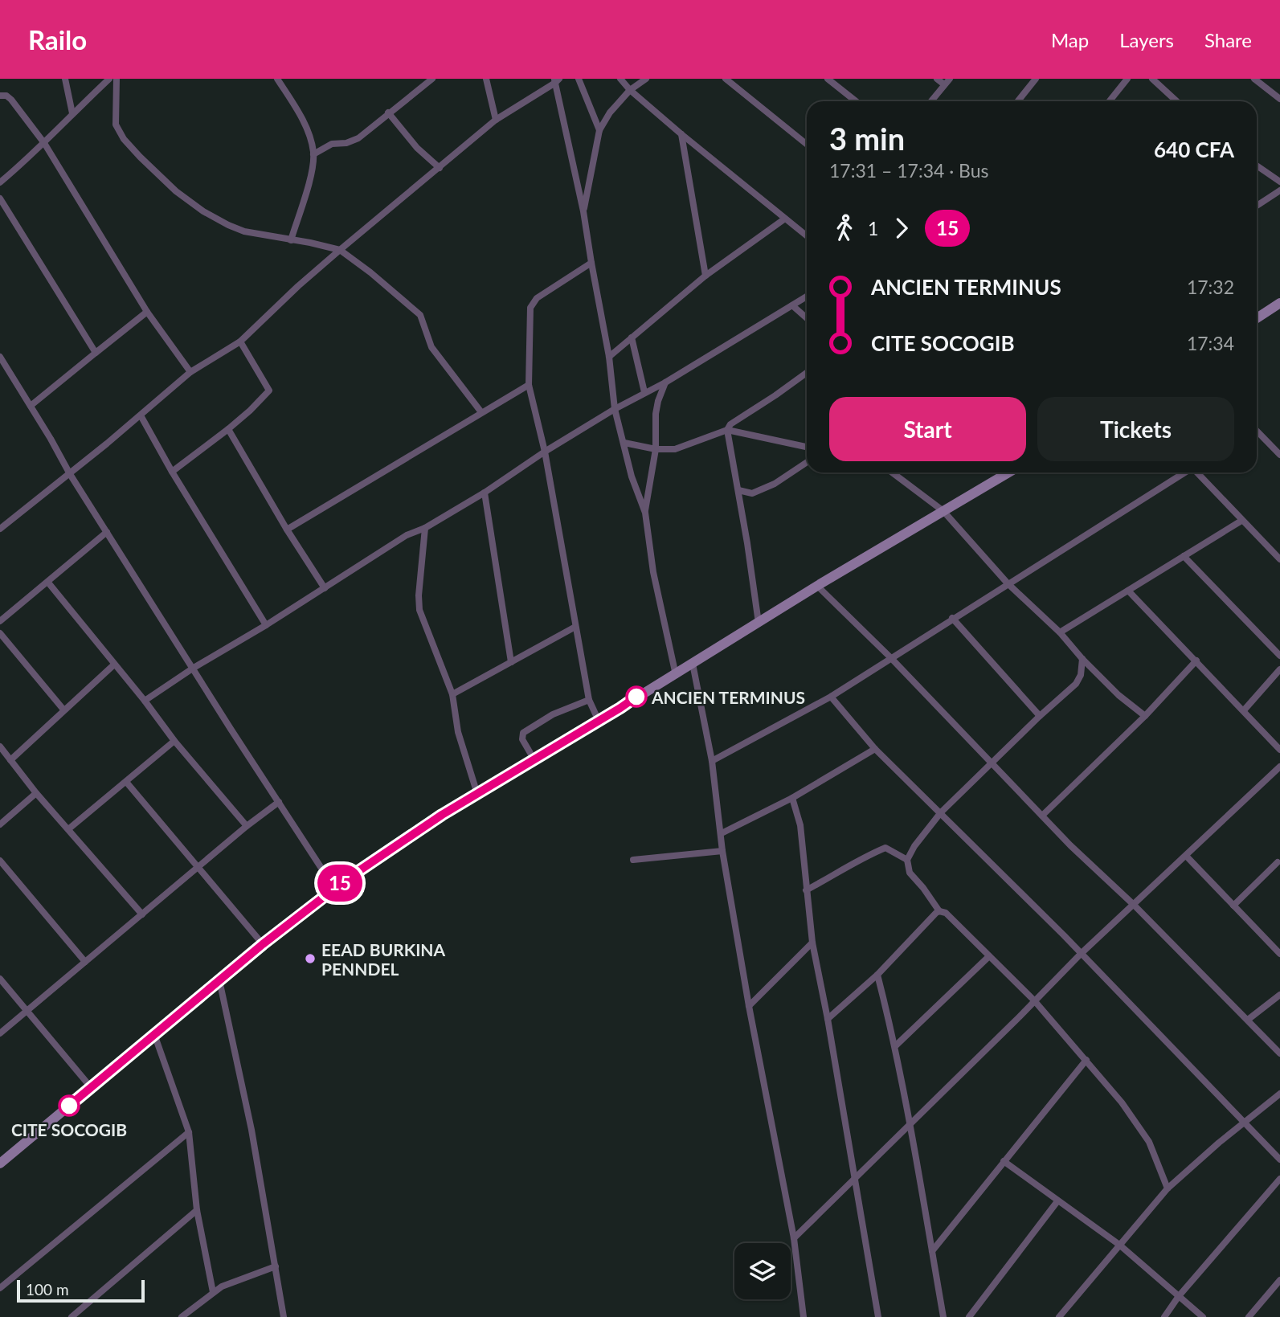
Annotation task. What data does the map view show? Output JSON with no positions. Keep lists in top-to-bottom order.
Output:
{
  "places": ["ANCIEN TERMINUS", "EEAD BURKINA PENNDEL", "CITE SOCOGIB"],
  "lines": ["bus line 15"],
  "scale_bar": "100 m",
  "page": {
    "header": "Railo",
    "nav": ["Map", "Layers", "Share"],
    "on_map": "15",
    "heading": ["3 min", "17:31 – 17:34 · Bus", "640 CFA"],
    "legs": ["1", "15"],
    "list": [
      {
        "name": "ANCIEN TERMINUS",
        "value": "17:32"
      },
      {
        "name": "CITE SOCOGIB",
        "value": "17:34"
      }
    ],
    "buttons": ["Start", "Tickets"],
    "scale": "100 m"
  }
}
